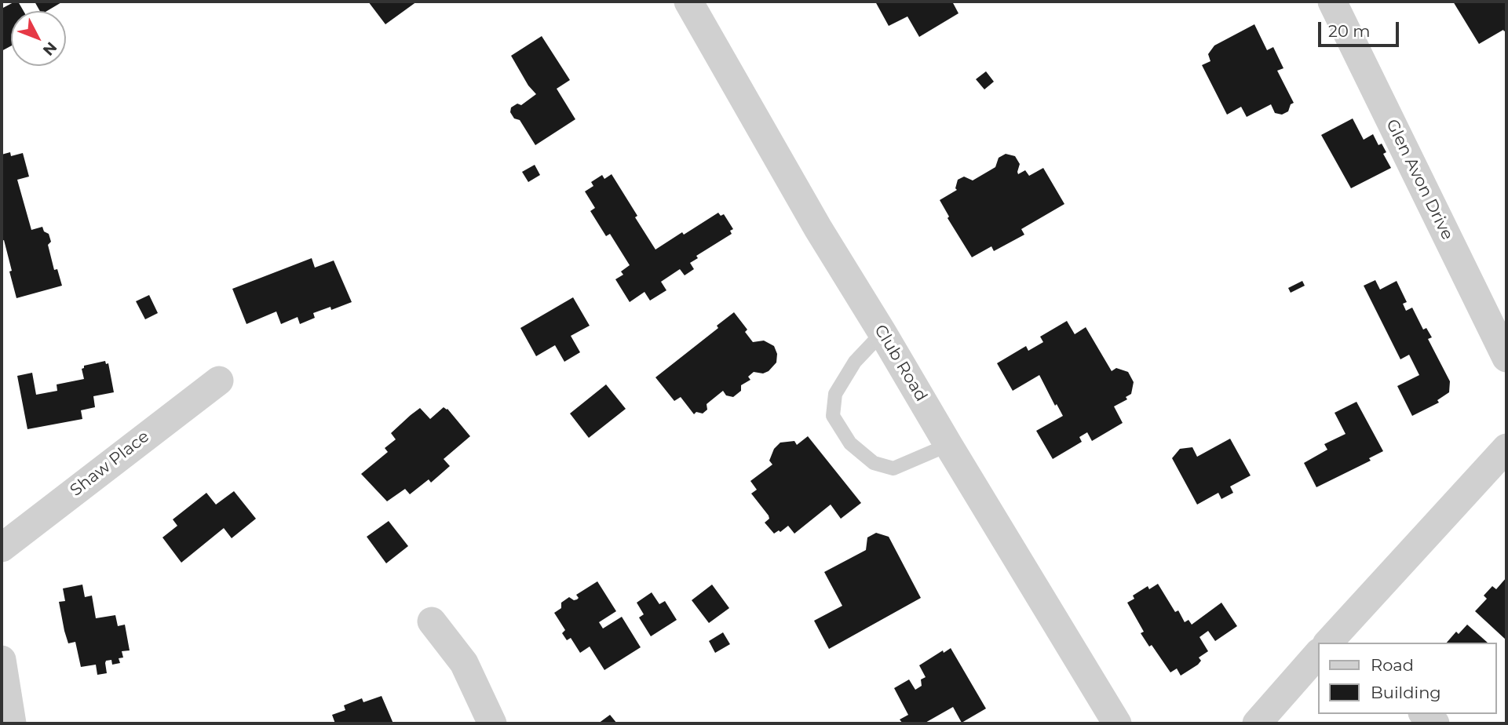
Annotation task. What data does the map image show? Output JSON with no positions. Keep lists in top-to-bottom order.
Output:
{
  "streets": {
    "street": ["Glen Avon Drive", "Club Road", "Shaw Place"]
  },
  "legend": ["Road", "Building"],
  "scale_bar": "20 m",
  "north": "bottom right"
}
